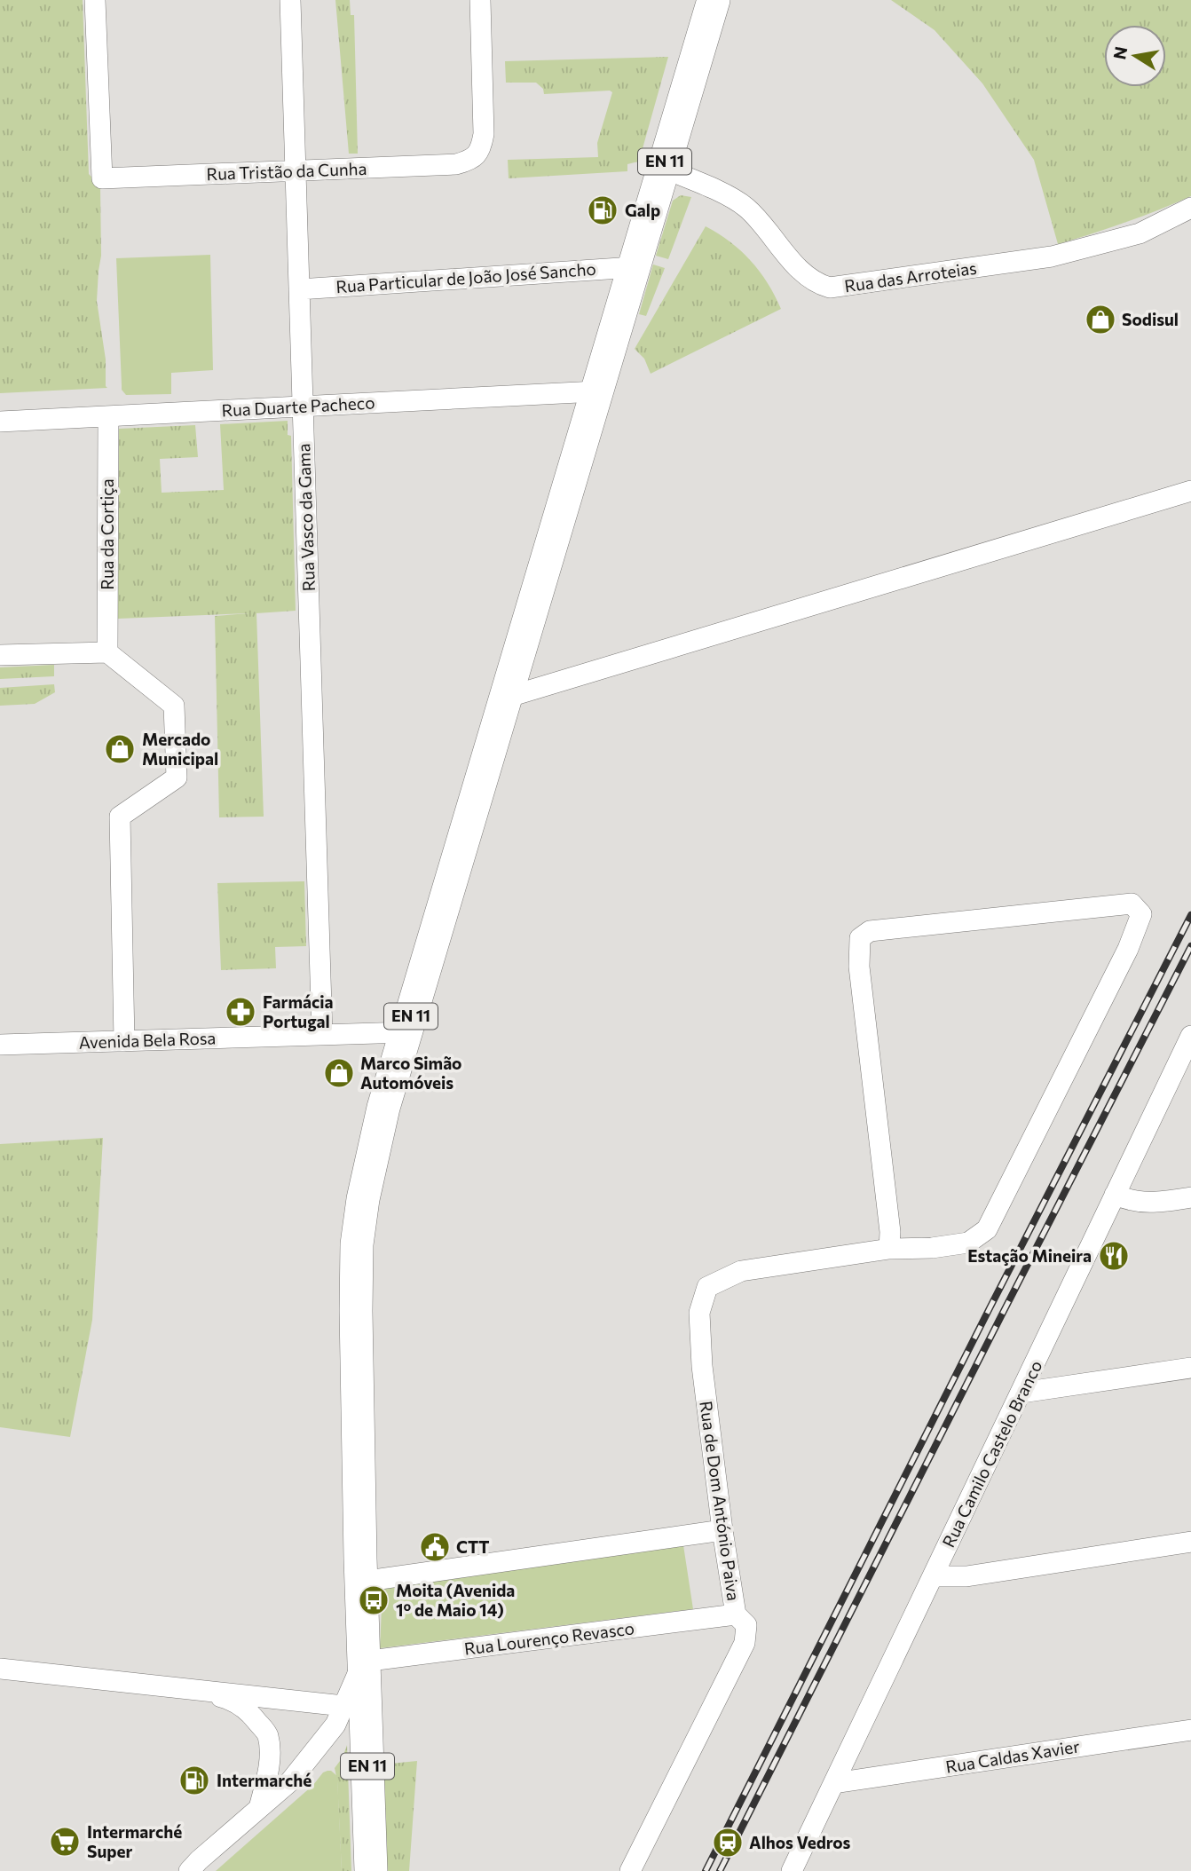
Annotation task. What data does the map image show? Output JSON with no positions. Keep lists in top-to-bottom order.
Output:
{
  "streets": {
    "main road": ["EN 11"],
    "street": [
      "Rua Tristão da Cunha",
      "Rua das Arroteias",
      "Rua Particular de João José Sancho",
      "Rua Duarte Pacheco",
      "Rua Vasco da Gama",
      "Rua da Cortiça",
      "Avenida Bela Rosa",
      "Rua Camilo Castelo Branco",
      "Rua de Dom António Paiva",
      "Rua Lourenço Revasco",
      "Rua Caldas Xavier"
    ]
  },
  "crossings": [
    ["EN 11", "Rua das Arroteias"],
    ["EN 11", "Rua Particular de João José Sancho"],
    ["EN 11", "Rua Duarte Pacheco"],
    ["EN 11", "Avenida Bela Rosa"],
    ["EN 11", "Rua Lourenço Revasco"],
    ["Rua Tristão da Cunha", "Rua Vasco da Gama"],
    ["Rua Particular de João José Sancho", "Rua Vasco da Gama"],
    ["Rua Duarte Pacheco", "Rua Vasco da Gama"],
    ["Rua Duarte Pacheco", "Rua da Cortiça"],
    ["Rua Vasco da Gama", "Avenida Bela Rosa"],
    ["Rua Camilo Castelo Branco", "Rua Caldas Xavier"],
    ["Rua de Dom António Paiva", "Rua Lourenço Revasco"]
  ],
  "places": {
    "fuel station": ["Galp", "Intermarché"],
    "shop": ["Sodisul", "Mercado Municipal", "Marco Simão Automóveis"],
    "pharmacy": ["Farmácia Portugal"],
    "restaurant": ["Estação Mineira"],
    "public building": ["CTT"],
    "bus stop": ["Moita (Avenida 1º de Maio 14)"],
    "supermarket": ["Intermarché Super"],
    "station": ["Alhos Vedros"]
  },
  "north": "left"
}
